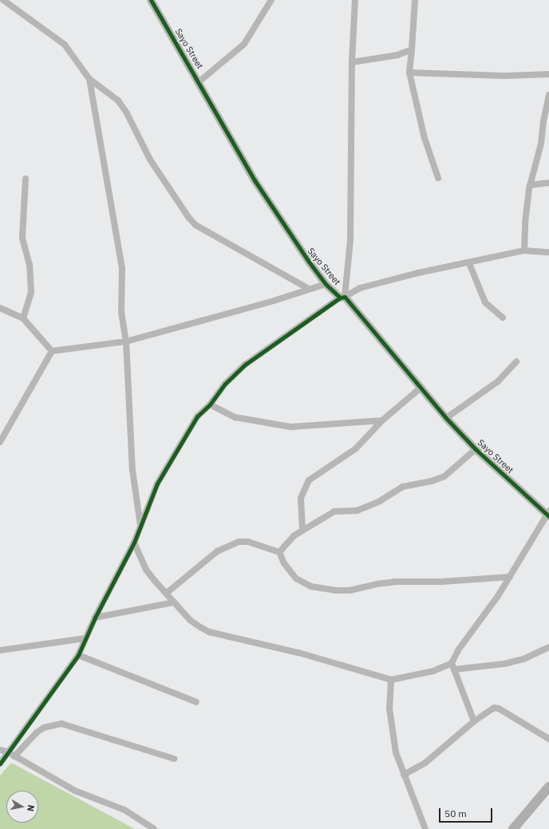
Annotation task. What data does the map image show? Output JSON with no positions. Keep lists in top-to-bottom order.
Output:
{
  "streets": {
    "street": ["Sayo Street"]
  },
  "scale_bar": "50 m",
  "north": "right"
}
